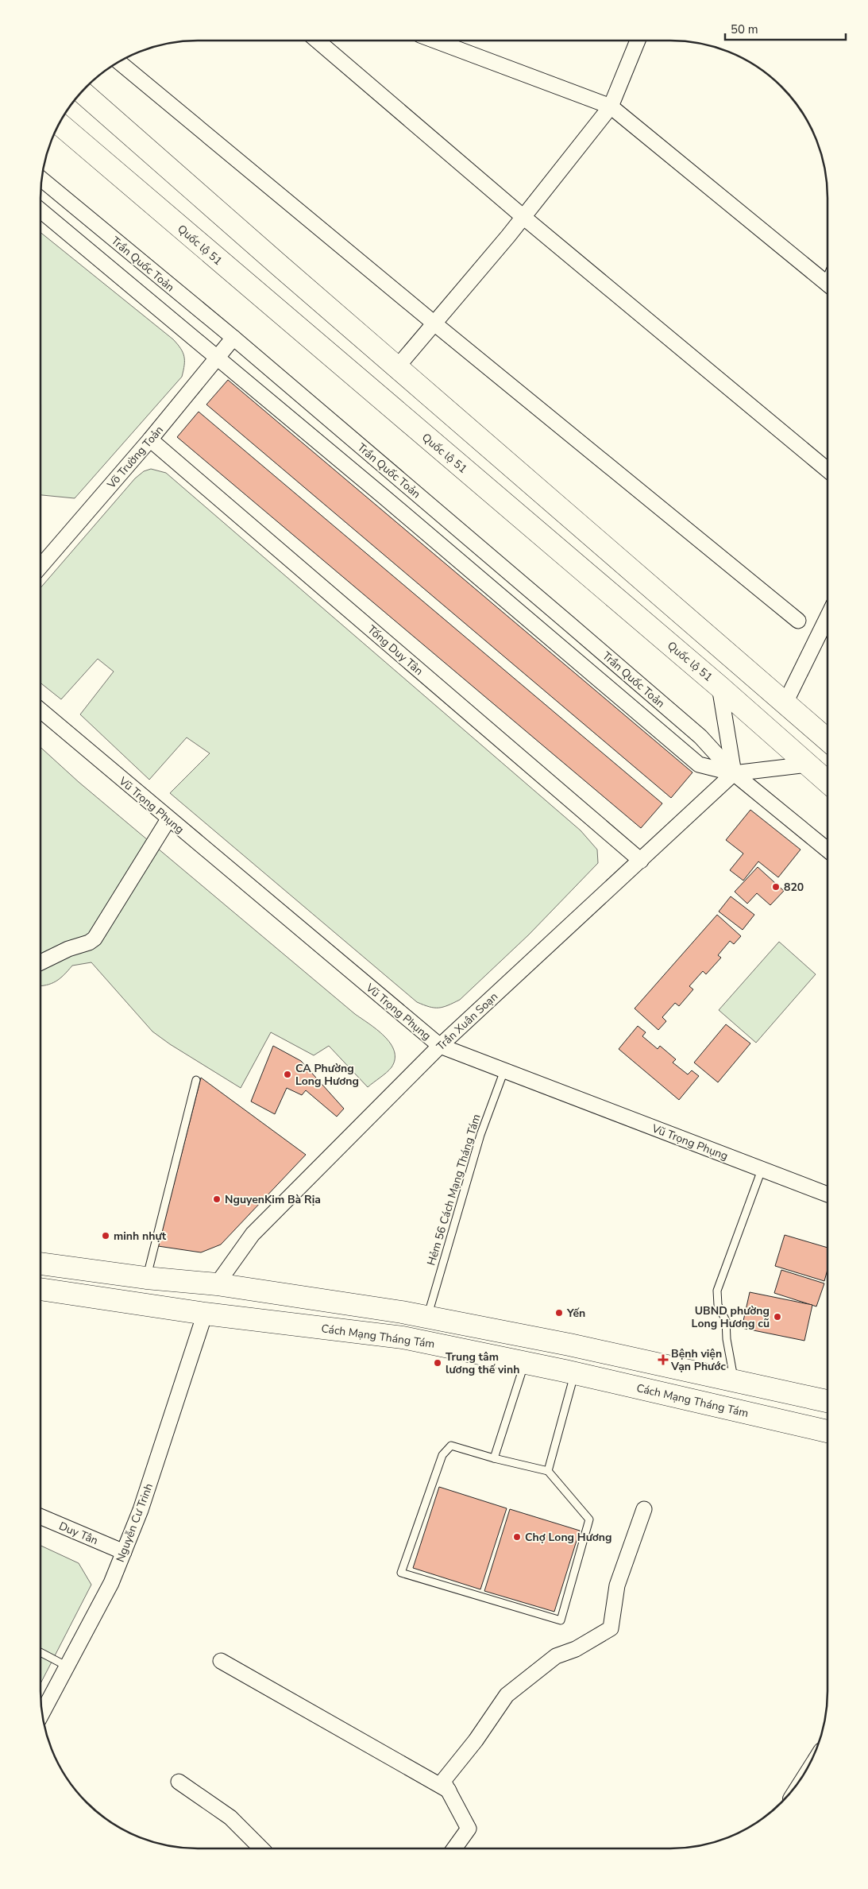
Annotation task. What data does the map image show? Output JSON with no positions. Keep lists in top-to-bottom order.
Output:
{
  "streets": {
    "main road": ["Quốc lộ 51", "Cách Mạng Tháng Tám"],
    "street": [
      "Trần Quốc Toản",
      "Võ Trường Toản",
      "Tống Duy Tân",
      "Vũ Trọng Phụng",
      "Trần Xuân Soạn",
      "Nguyễn Cư Trinh",
      "Duy Tân"
    ],
    "lane": ["Hẻm 56 Cách Mạng Tháng Tám"]
  },
  "crossings": [
    ["Trần Quốc Toản", "Võ Trường Toản"],
    ["Trần Quốc Toản", "Trần Xuân Soạn"],
    ["Võ Trường Toản", "Tống Duy Tân"],
    ["Tống Duy Tân", "Trần Xuân Soạn"],
    ["Vũ Trọng Phụng", "Trần Xuân Soạn"],
    ["Vũ Trọng Phụng", "Hẻm 56 Cách Mạng Tháng Tám"],
    ["Cách Mạng Tháng Tám", "Nguyễn Cư Trinh"],
    ["Nguyễn Cư Trinh", "Duy Tân"]
  ],
  "places": {
    "other": [
      "820",
      "CA Phường Long Hương",
      "NguyenKim Bà Rịa",
      "minh nhựt",
      "Yến",
      "UBND phường Long Hương cũ",
      "Trung tâm lương thế vinh",
      "Chợ Long Hương"
    ],
    "health": ["Bệnh viện Vạn Phước"]
  },
  "scale_bar": "50 m"
}
